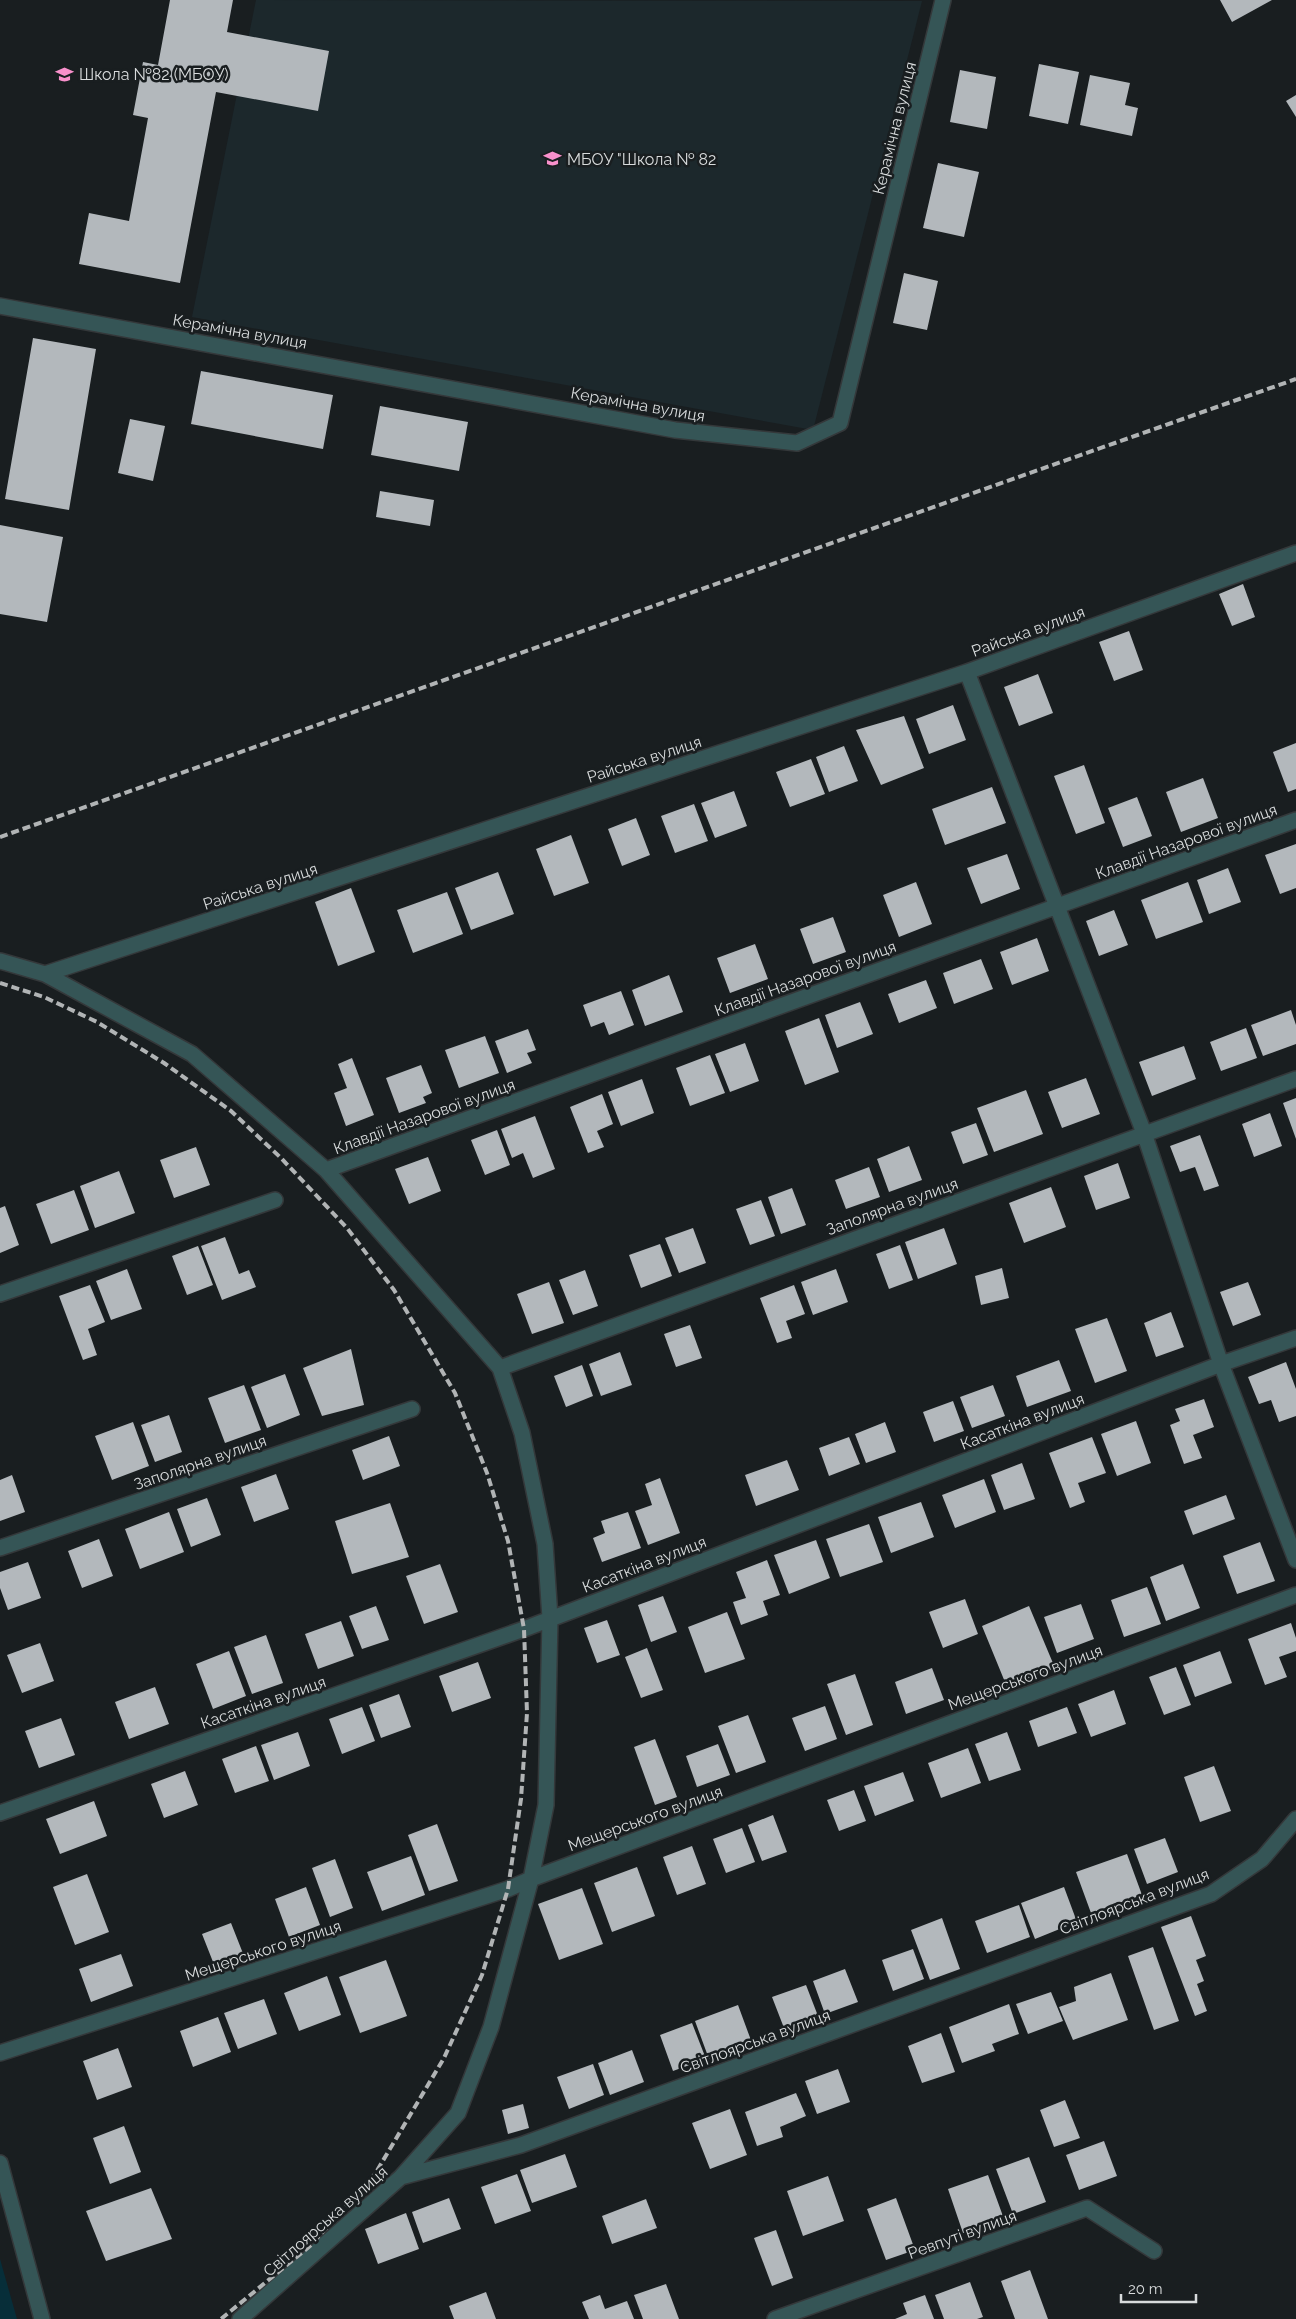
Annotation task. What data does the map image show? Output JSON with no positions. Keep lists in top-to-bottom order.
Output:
{
  "streets": {
    "street": [
      "Керамічна вулиця",
      "Райська вулиця",
      "Клавдії Назарової вулиця",
      "Заполярна вулиця",
      "Касаткіна вулиця",
      "Мещерського вулиця",
      "Світлоярська вулиця",
      "Ревпуті вулиця"
    ]
  },
  "places": {
    "school or university": ["Школа №82 (МБОУ)", "МБОУ \"Школа № 82"]
  },
  "scale_bar": "20 m"
}
